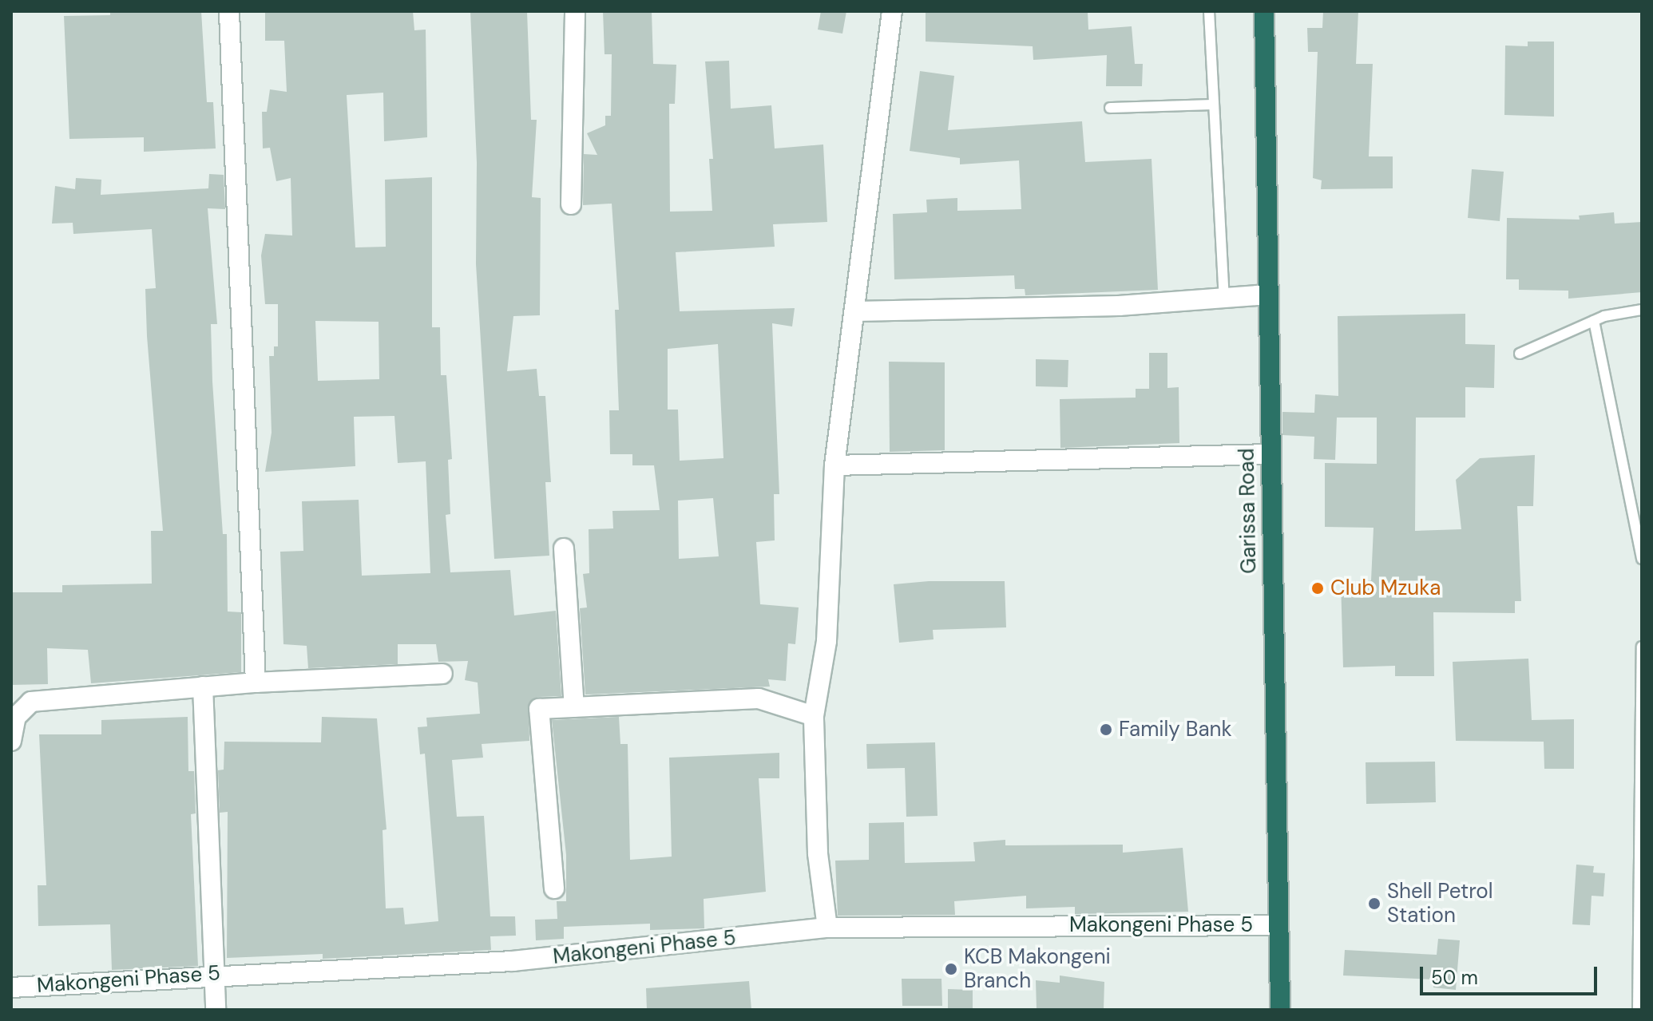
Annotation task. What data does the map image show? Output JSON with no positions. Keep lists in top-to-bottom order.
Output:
{
  "streets": {
    "highway": ["Garissa Road"],
    "street": ["Makongeni Phase 5"]
  },
  "crossings": [
    ["Garissa Road", "Makongeni Phase 5"]
  ],
  "places": [
    "Club Mzuka",
    "Family Bank",
    "Shell Petrol Station",
    "KCB Makongeni Branch"
  ],
  "scale_bar": "50 m"
}
